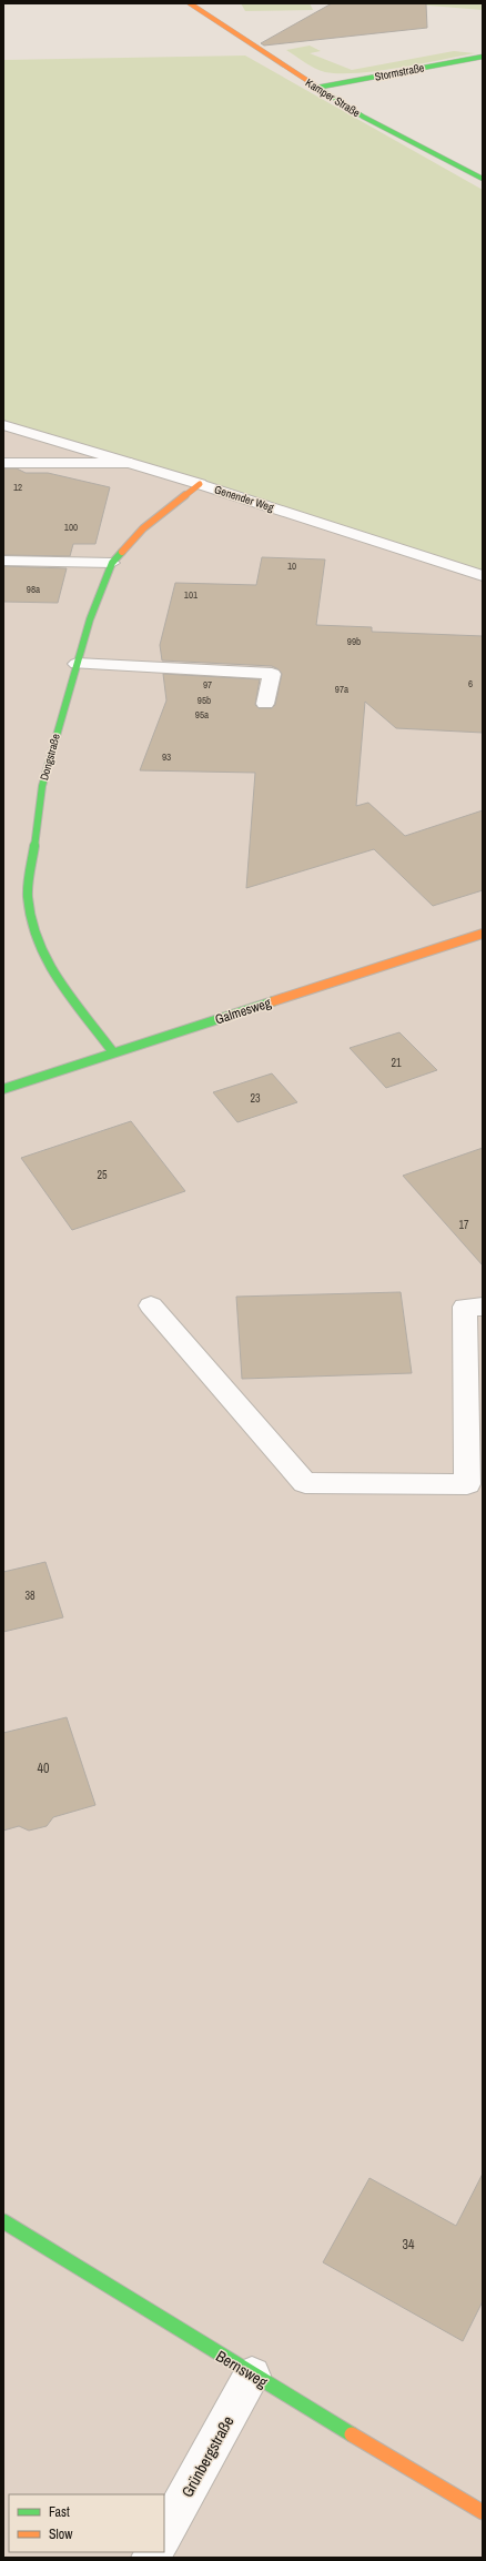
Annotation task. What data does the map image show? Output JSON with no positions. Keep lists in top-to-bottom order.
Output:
{
  "streets": {
    "street": [
      "Stormstraße",
      "Kamper Straße",
      "Genender Weg",
      "Dongstraße",
      "Galmesweg",
      "Bernsweg",
      "Grünbergstraße"
    ]
  },
  "crossings": [
    ["Stormstraße", "Kamper Straße"],
    ["Genender Weg", "Dongstraße"],
    ["Dongstraße", "Galmesweg"],
    ["Bernsweg", "Grünbergstraße"]
  ],
  "house_numbers": [
    "12",
    "100",
    "10",
    "98a",
    "101",
    "99b",
    "6",
    "97",
    "97a",
    "95b",
    "95a",
    "93",
    "21",
    "23",
    "25",
    "17",
    "38",
    "40",
    "34"
  ],
  "legend": ["Fast", "Slow"]
}
